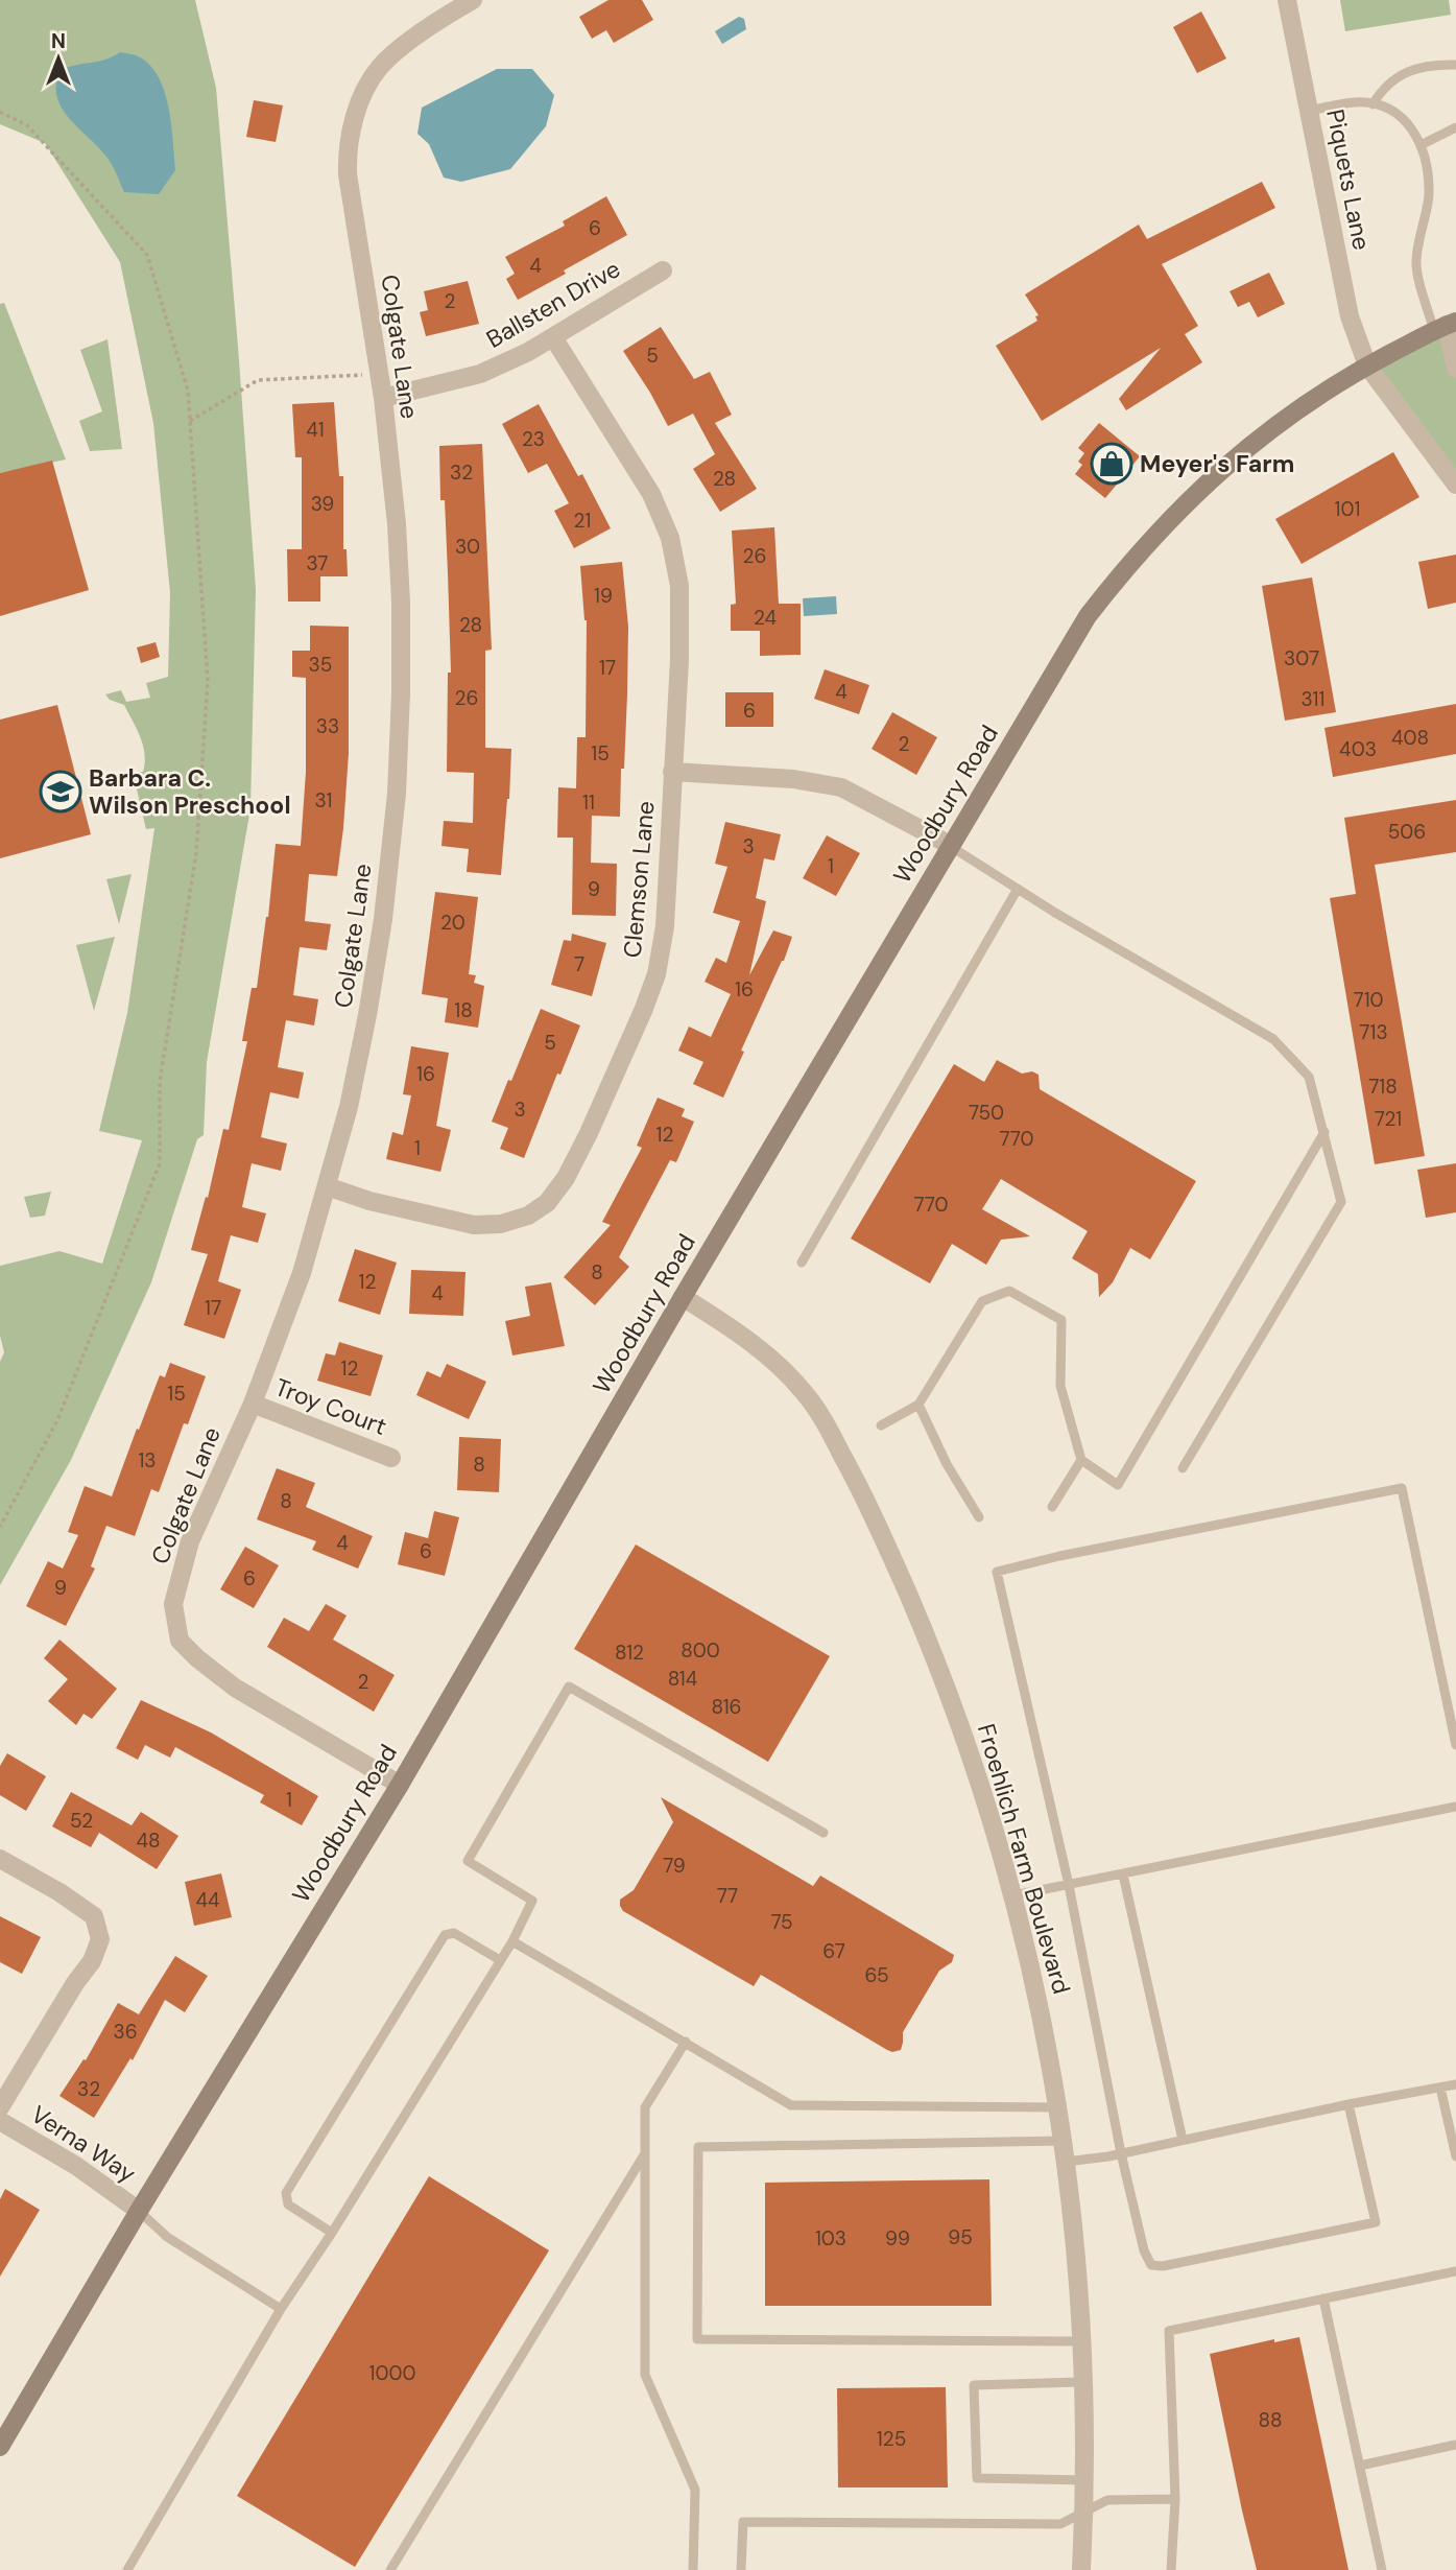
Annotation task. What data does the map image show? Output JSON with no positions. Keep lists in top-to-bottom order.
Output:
{
  "streets": {
    "main road": ["Woodbury Road"],
    "street": [
      "Piquets Lane",
      "Ballsten Drive",
      "Colgate Lane",
      "Clemson Lane",
      "Troy Court",
      "Froehlich Farm Boulevard",
      "Verna Way"
    ]
  },
  "crossings": [
    ["Piquets Lane", "Woodbury Road"],
    ["Ballsten Drive", "Colgate Lane"],
    ["Ballsten Drive", "Clemson Lane"],
    ["Colgate Lane", "Woodbury Road"],
    ["Colgate Lane", "Clemson Lane"],
    ["Colgate Lane", "Troy Court"],
    ["Woodbury Road", "Froehlich Farm Boulevard"],
    ["Woodbury Road", "Verna Way"]
  ],
  "places": {
    "shop": ["Meyer's Farm"],
    "school or university": ["Barbara C. Wilson Preschool"]
  },
  "house_numbers": [
    "6",
    "4",
    "2",
    "5",
    "41",
    "23",
    "32",
    "28",
    "39",
    "101",
    "21",
    "30",
    "26",
    "37",
    "19",
    "24",
    "28",
    "307",
    "35",
    "17",
    "4",
    "26",
    "311",
    "6",
    "33",
    "408",
    "2",
    "403",
    "15",
    "31",
    "11",
    "506",
    "3",
    "1",
    "9",
    "20",
    "7",
    "16",
    "710",
    "18",
    "713",
    "5",
    "16",
    "718",
    "3",
    "750",
    "721",
    "12",
    "770",
    "1",
    "770",
    "8",
    "12",
    "4",
    "17",
    "12",
    "15",
    "13",
    "8",
    "8",
    "4",
    "6",
    "6",
    "9",
    "800",
    "812",
    "814",
    "2",
    "816",
    "1",
    "52",
    "48",
    "79",
    "77",
    "44",
    "75",
    "67",
    "65",
    "36",
    "32",
    "95",
    "103",
    "99",
    "1000",
    "88",
    "125"
  ],
  "north": "top"
}
